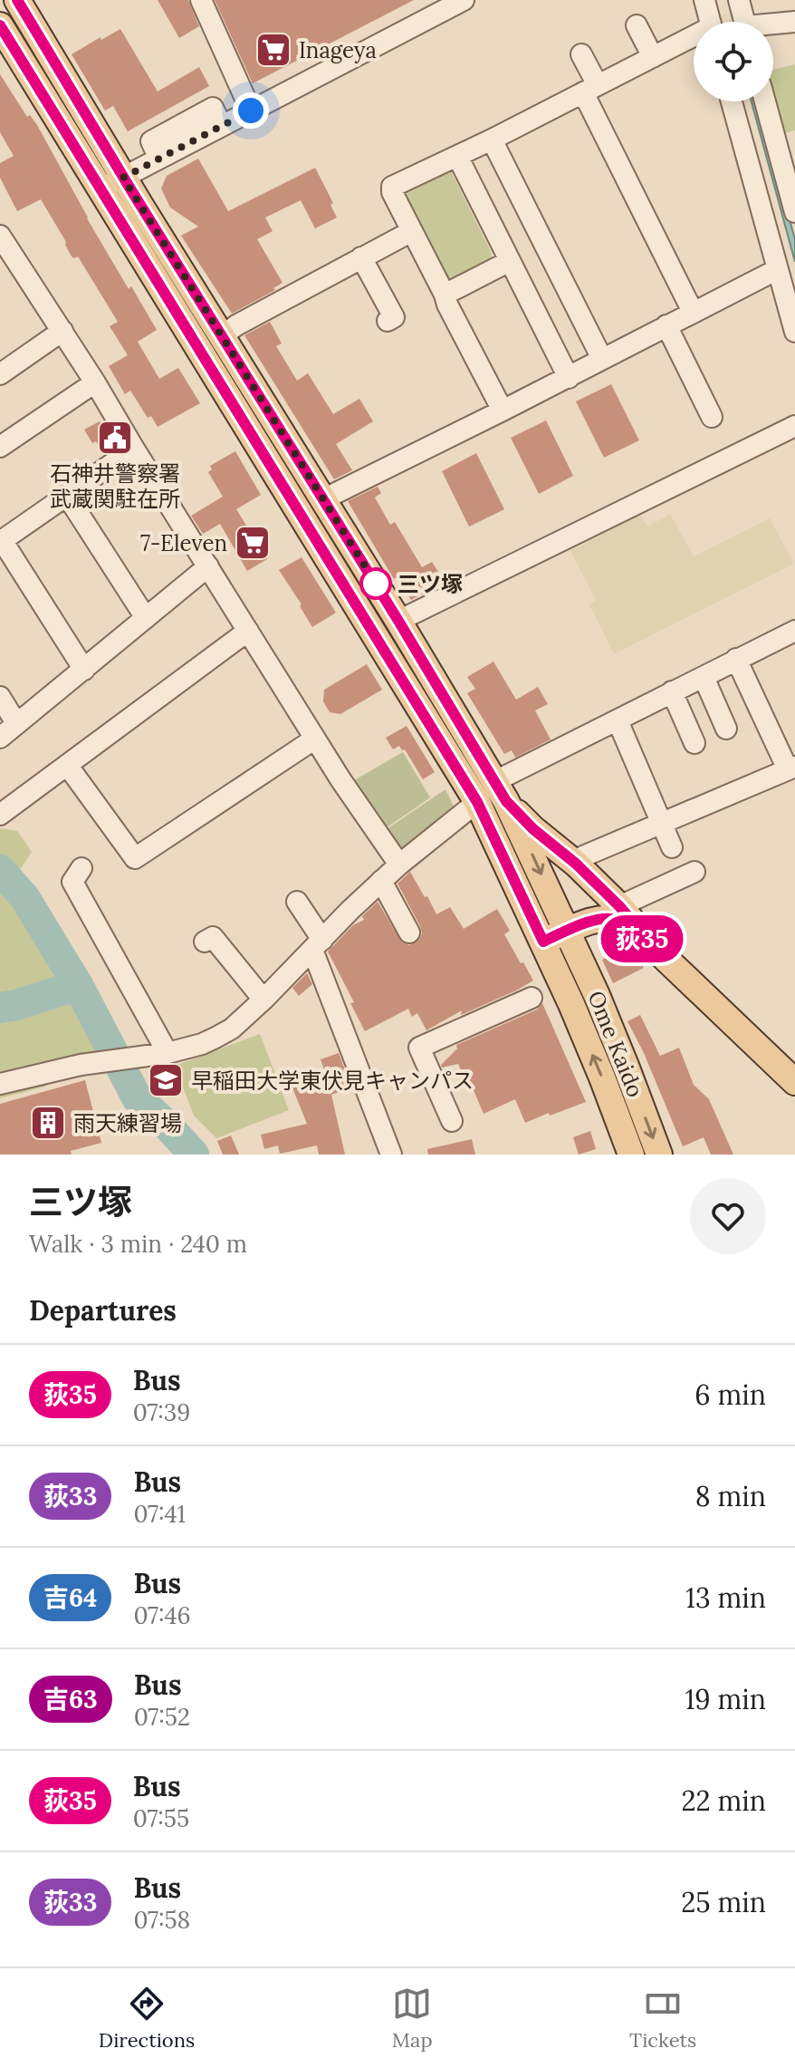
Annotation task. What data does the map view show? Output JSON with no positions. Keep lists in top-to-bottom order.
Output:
{
  "streets": {
    "main road": ["Ome Kaido"]
  },
  "places": {
    "supermarket": ["Inageya", "7-Eleven"],
    "public building": ["石神井警察署 武蔵関駐在所"],
    "other": ["三ツ塚"],
    "school or university": ["早稲田大学東伏見キャンパス"],
    "building": ["雨天練習場"]
  },
  "lines": ["bus line 荻35"],
  "page": {
    "on_map": "荻35",
    "heading": [
      ["三ツ塚", "Walk · 3 min · 240 m"],
      "Departures"
    ],
    "list": [
      {
        "mark": "荻35",
        "name": "Bus",
        "note": "07:39",
        "value": "6 min"
      },
      {
        "mark": "荻33",
        "name": "Bus",
        "note": "07:41",
        "value": "8 min"
      },
      {
        "mark": "吉64",
        "name": "Bus",
        "note": "07:46",
        "value": "13 min"
      },
      {
        "mark": "吉63",
        "name": "Bus",
        "note": "07:52",
        "value": "19 min"
      },
      {
        "mark": "荻35",
        "name": "Bus",
        "note": "07:55",
        "value": "22 min"
      },
      {
        "mark": "荻33",
        "name": "Bus",
        "note": "07:58",
        "value": "25 min"
      }
    ],
    "tabs": ["Directions", "Map", "Tickets"]
  }
}
